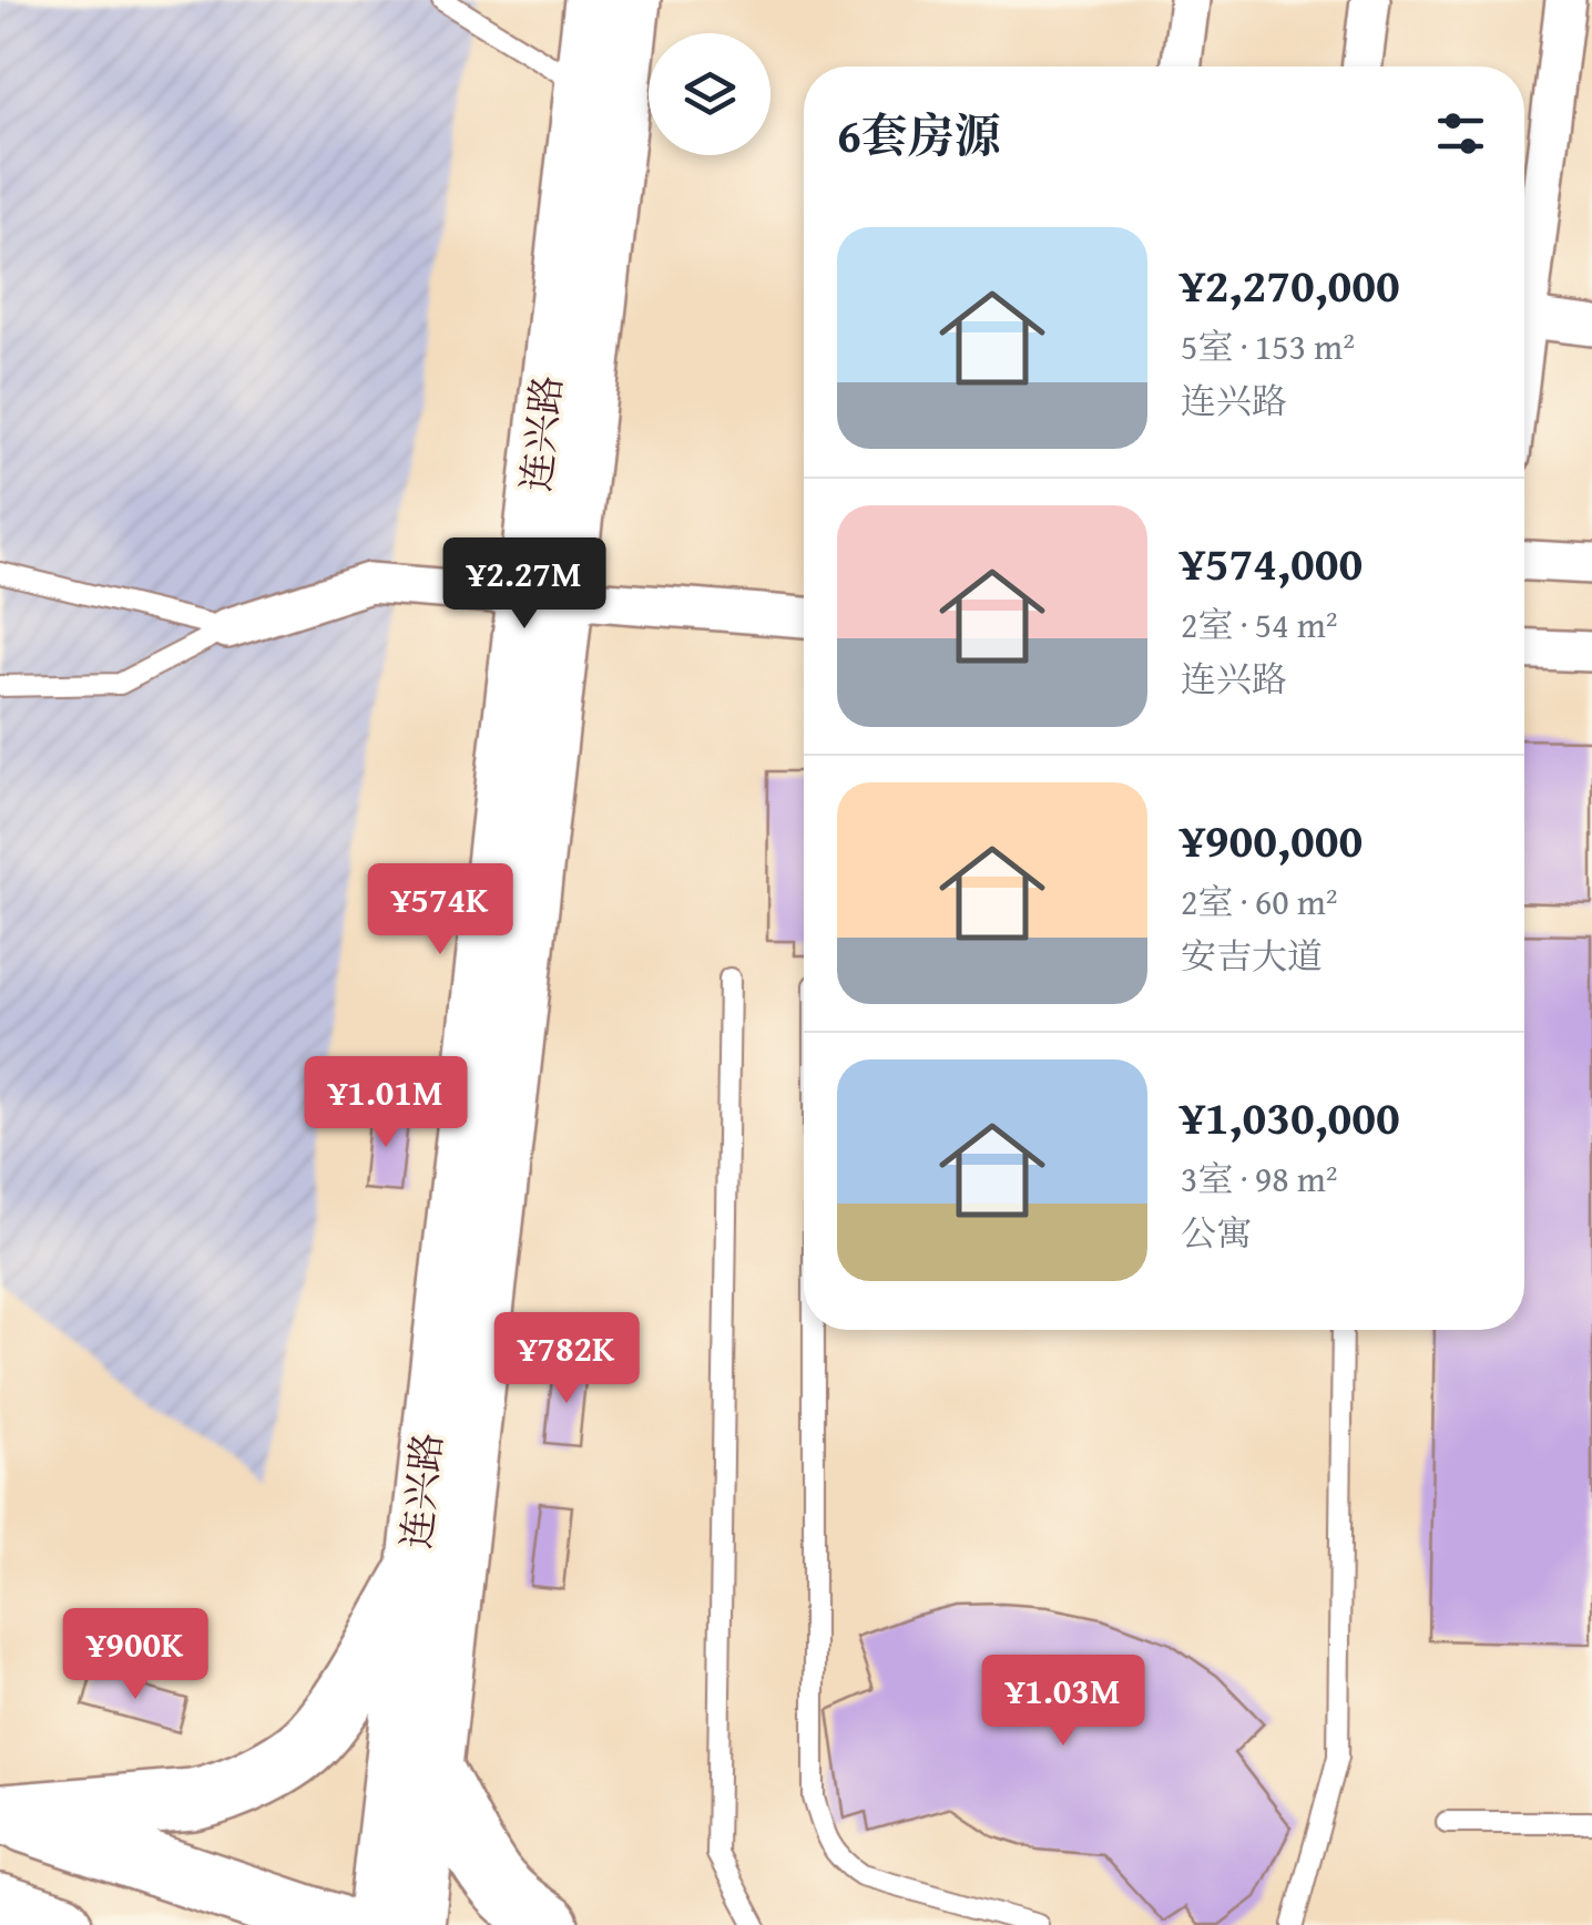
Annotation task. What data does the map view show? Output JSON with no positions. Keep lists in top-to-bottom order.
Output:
{
  "streets": {
    "street": ["连兴路"]
  },
  "page": {
    "heading": "6套房源",
    "list": [
      {
        "name": "¥2,270,000",
        "note": "5室 · 153 m² · 连兴路"
      },
      {
        "name": "¥574,000",
        "note": "2室 · 54 m² · 连兴路"
      },
      {
        "name": "¥900,000",
        "note": "2室 · 60 m² · 安吉大道"
      },
      {
        "name": "¥1,030,000",
        "note": "3室 · 98 m² · 公寓"
      }
    ],
    "price": [
      "¥2.27M",
      "¥574K",
      "¥1.01M",
      "¥782K",
      "¥900K",
      "¥1.03M"
    ]
  }
}
